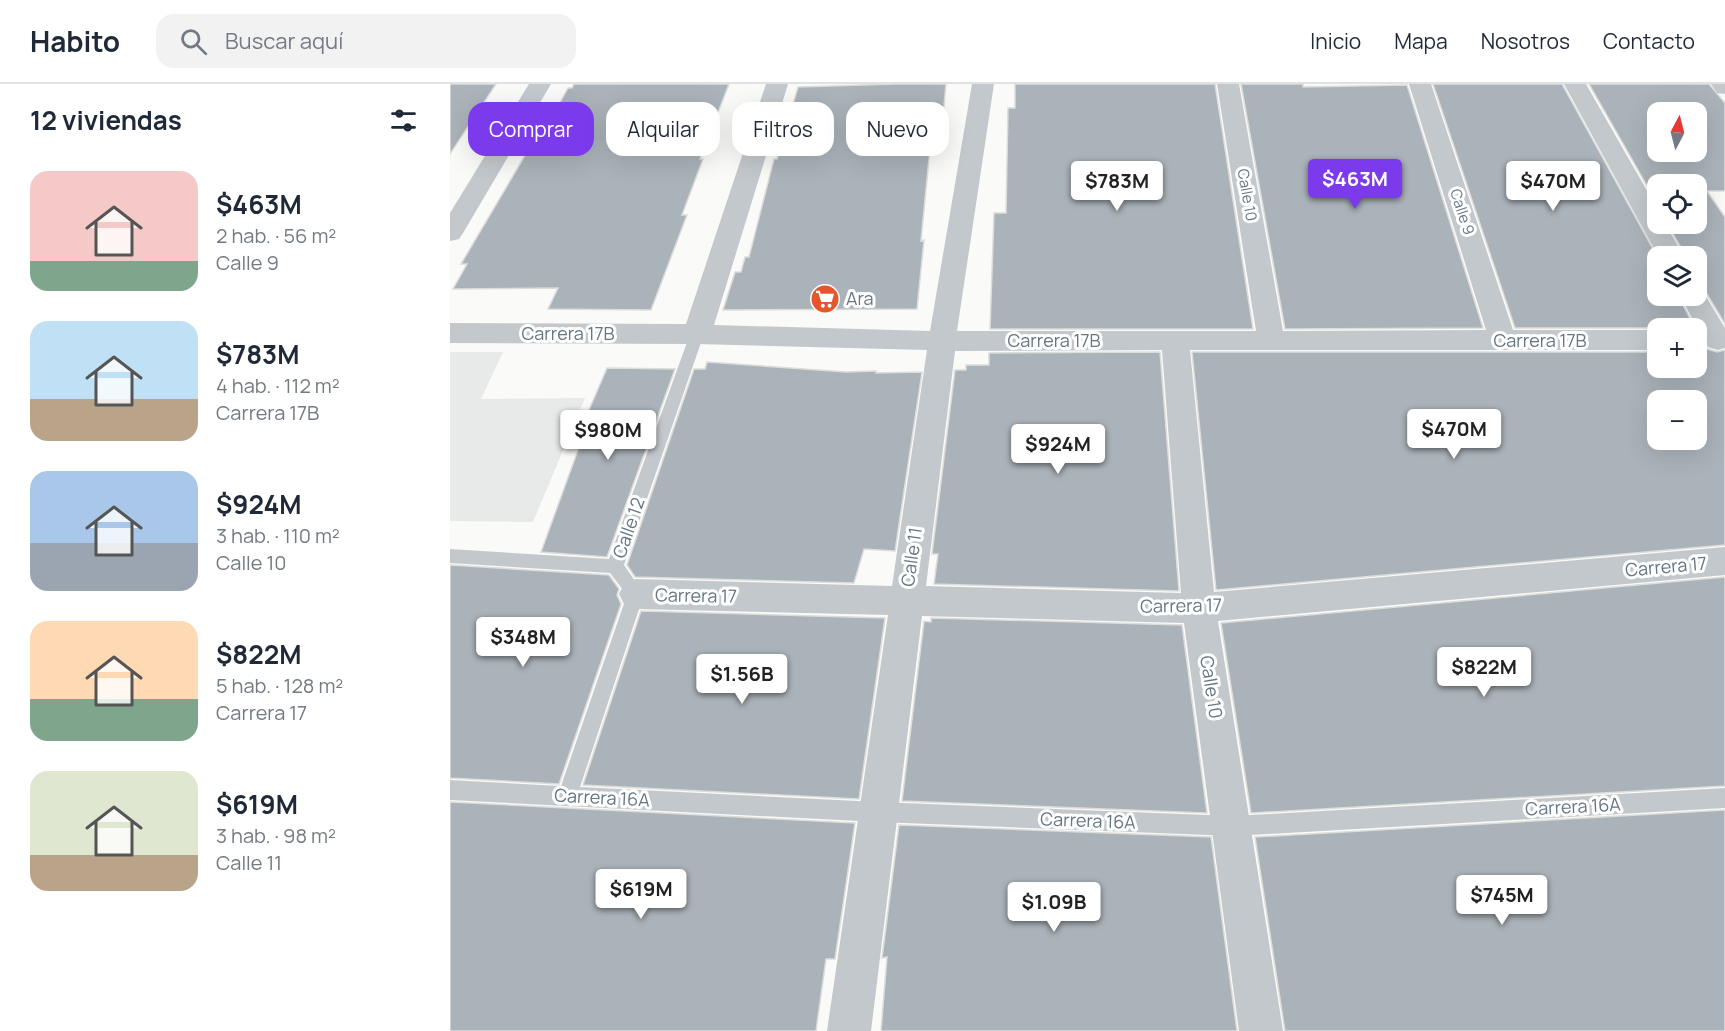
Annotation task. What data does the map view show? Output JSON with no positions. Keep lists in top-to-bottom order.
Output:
{
  "streets": {
    "street": [
      "Calle 10",
      "Calle 9",
      "Carrera 17B",
      "Calle 12",
      "Calle 11",
      "Carrera 17"
    ],
    "lane": ["Carrera 16A"]
  },
  "crossings": [
    ["Calle 10", "Carrera 17B"],
    ["Calle 10", "Carrera 17"],
    ["Calle 10", "Carrera 16A"],
    ["Calle 9", "Carrera 17B"],
    ["Carrera 17B", "Calle 12"],
    ["Carrera 17B", "Calle 11"],
    ["Calle 12", "Carrera 17"],
    ["Calle 11", "Carrera 17"],
    ["Calle 11", "Carrera 16A"]
  ],
  "places": {
    "supermarket": ["Ara"]
  },
  "north": "top",
  "page": {
    "header": "Habito",
    "search": "Buscar aquí",
    "nav": [
      "Inicio",
      "Mapa",
      "Nosotros",
      "Contacto"
    ],
    "heading": "12 viviendas",
    "map_buttons": ["+", "−"],
    "chip": [
      "Comprar",
      "Alquilar",
      "Filtros",
      "Nuevo"
    ],
    "list": [
      {
        "name": "$463M",
        "note": "2 hab. · 56 m² · Calle 9"
      },
      {
        "name": "$783M",
        "note": "4 hab. · 112 m² · Carrera 17B"
      },
      {
        "name": "$924M",
        "note": "3 hab. · 110 m² · Calle 10"
      },
      {
        "name": "$822M",
        "note": "5 hab. · 128 m² · Carrera 17"
      },
      {
        "name": "$619M",
        "note": "3 hab. · 98 m² · Calle 11"
      }
    ],
    "price": [
      "$463M",
      "$783M",
      "$470M",
      "$470M",
      "$980M",
      "$924M",
      "$348M",
      "$822M",
      "$1.56B",
      "$619M",
      "$745M",
      "$1.09B"
    ]
  }
}
